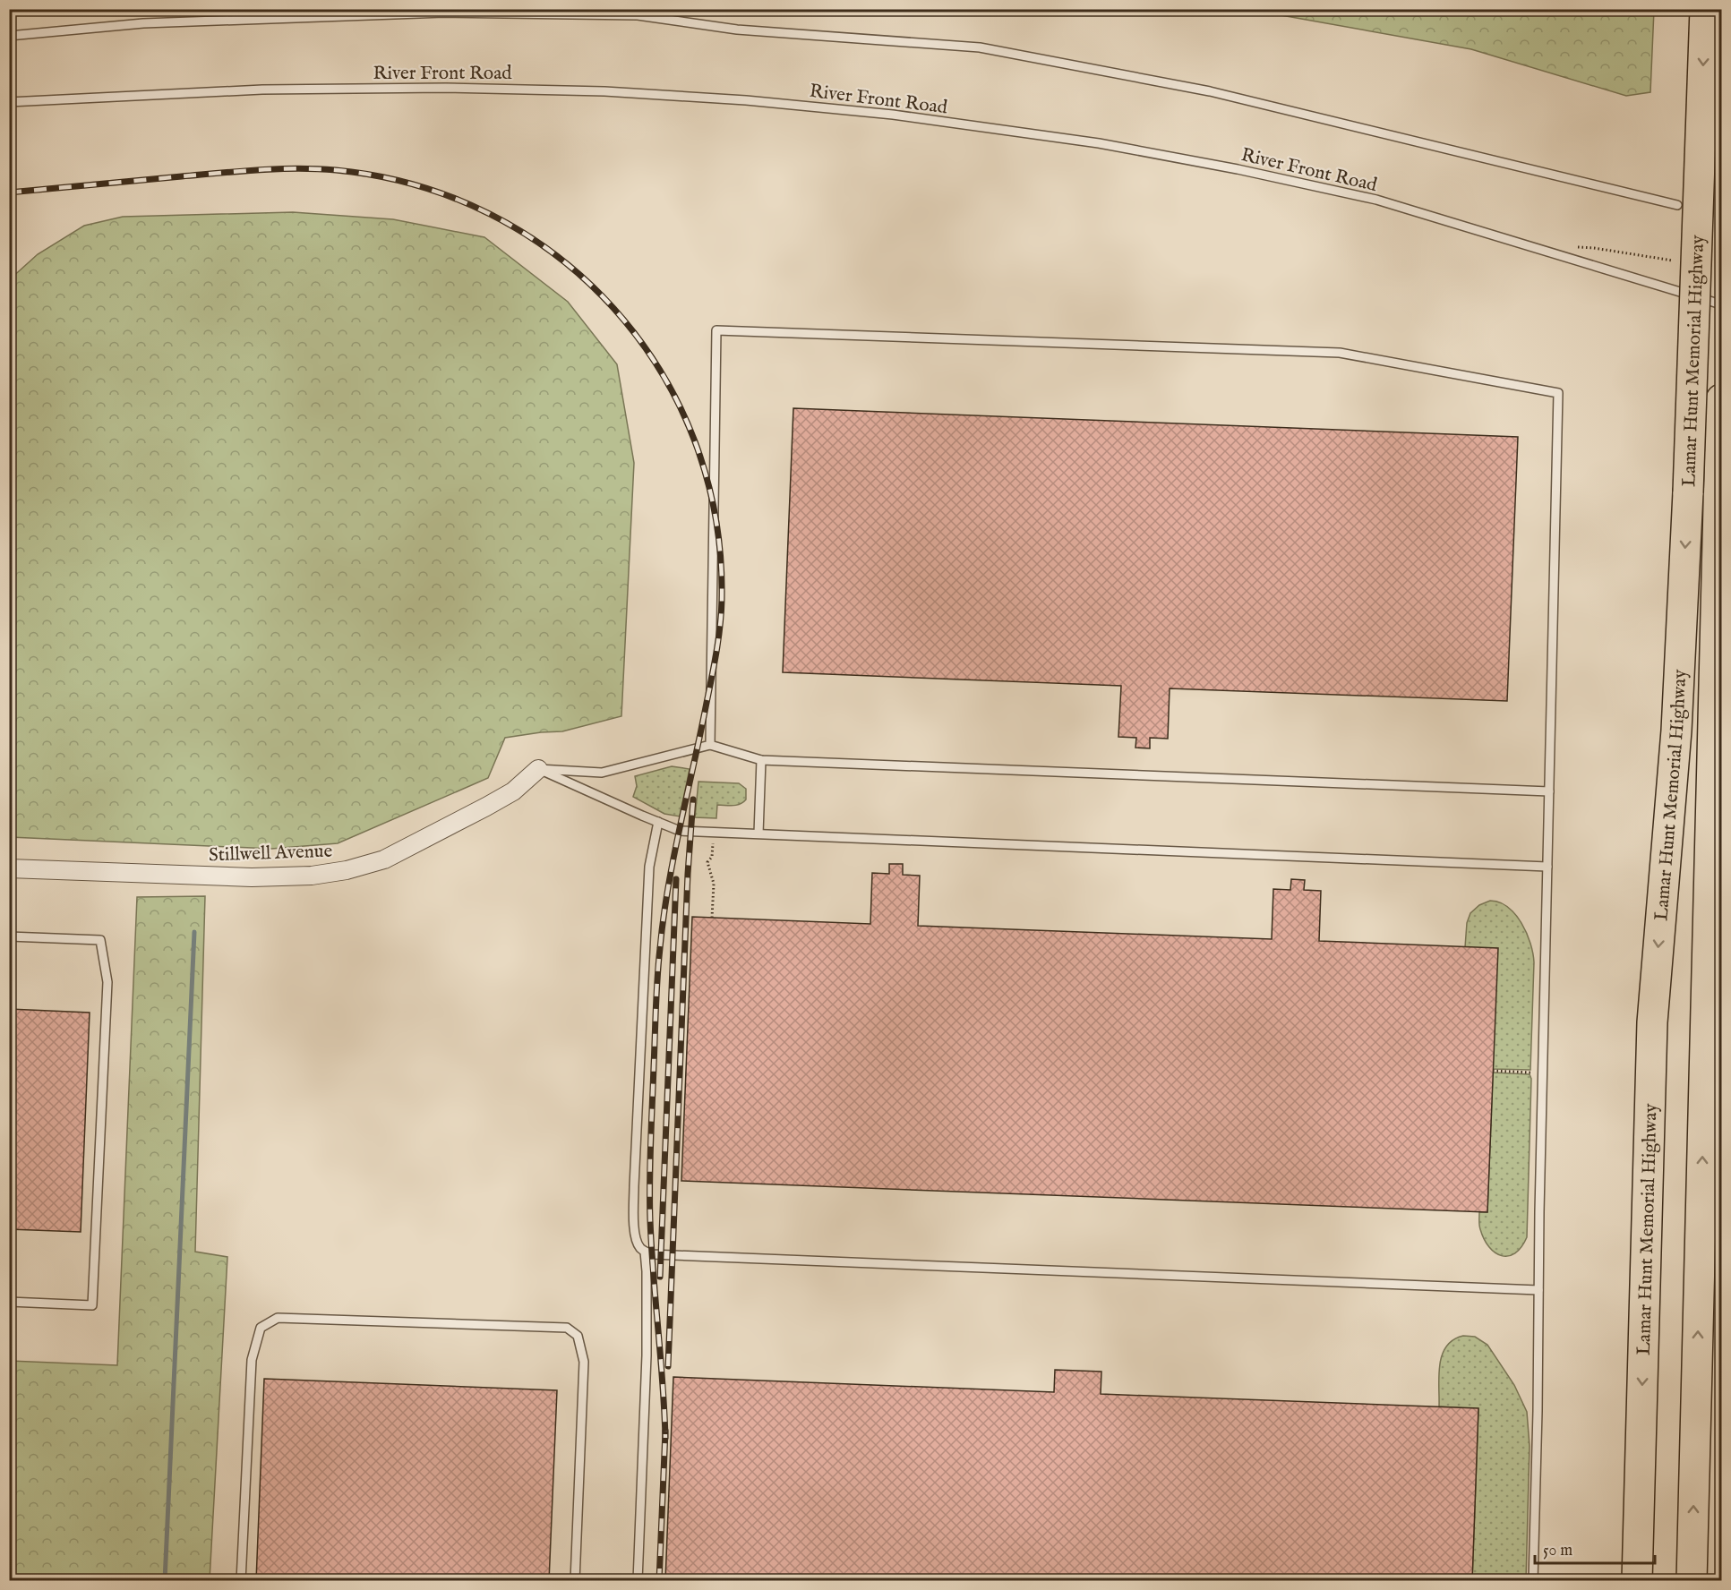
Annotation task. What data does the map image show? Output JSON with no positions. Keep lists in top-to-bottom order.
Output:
{
  "streets": {
    "highway": ["Lamar Hunt Memorial Highway"],
    "street": ["Stillwell Avenue"],
    "lane": ["River Front Road"]
  },
  "scale_bar": "50 m"
}
